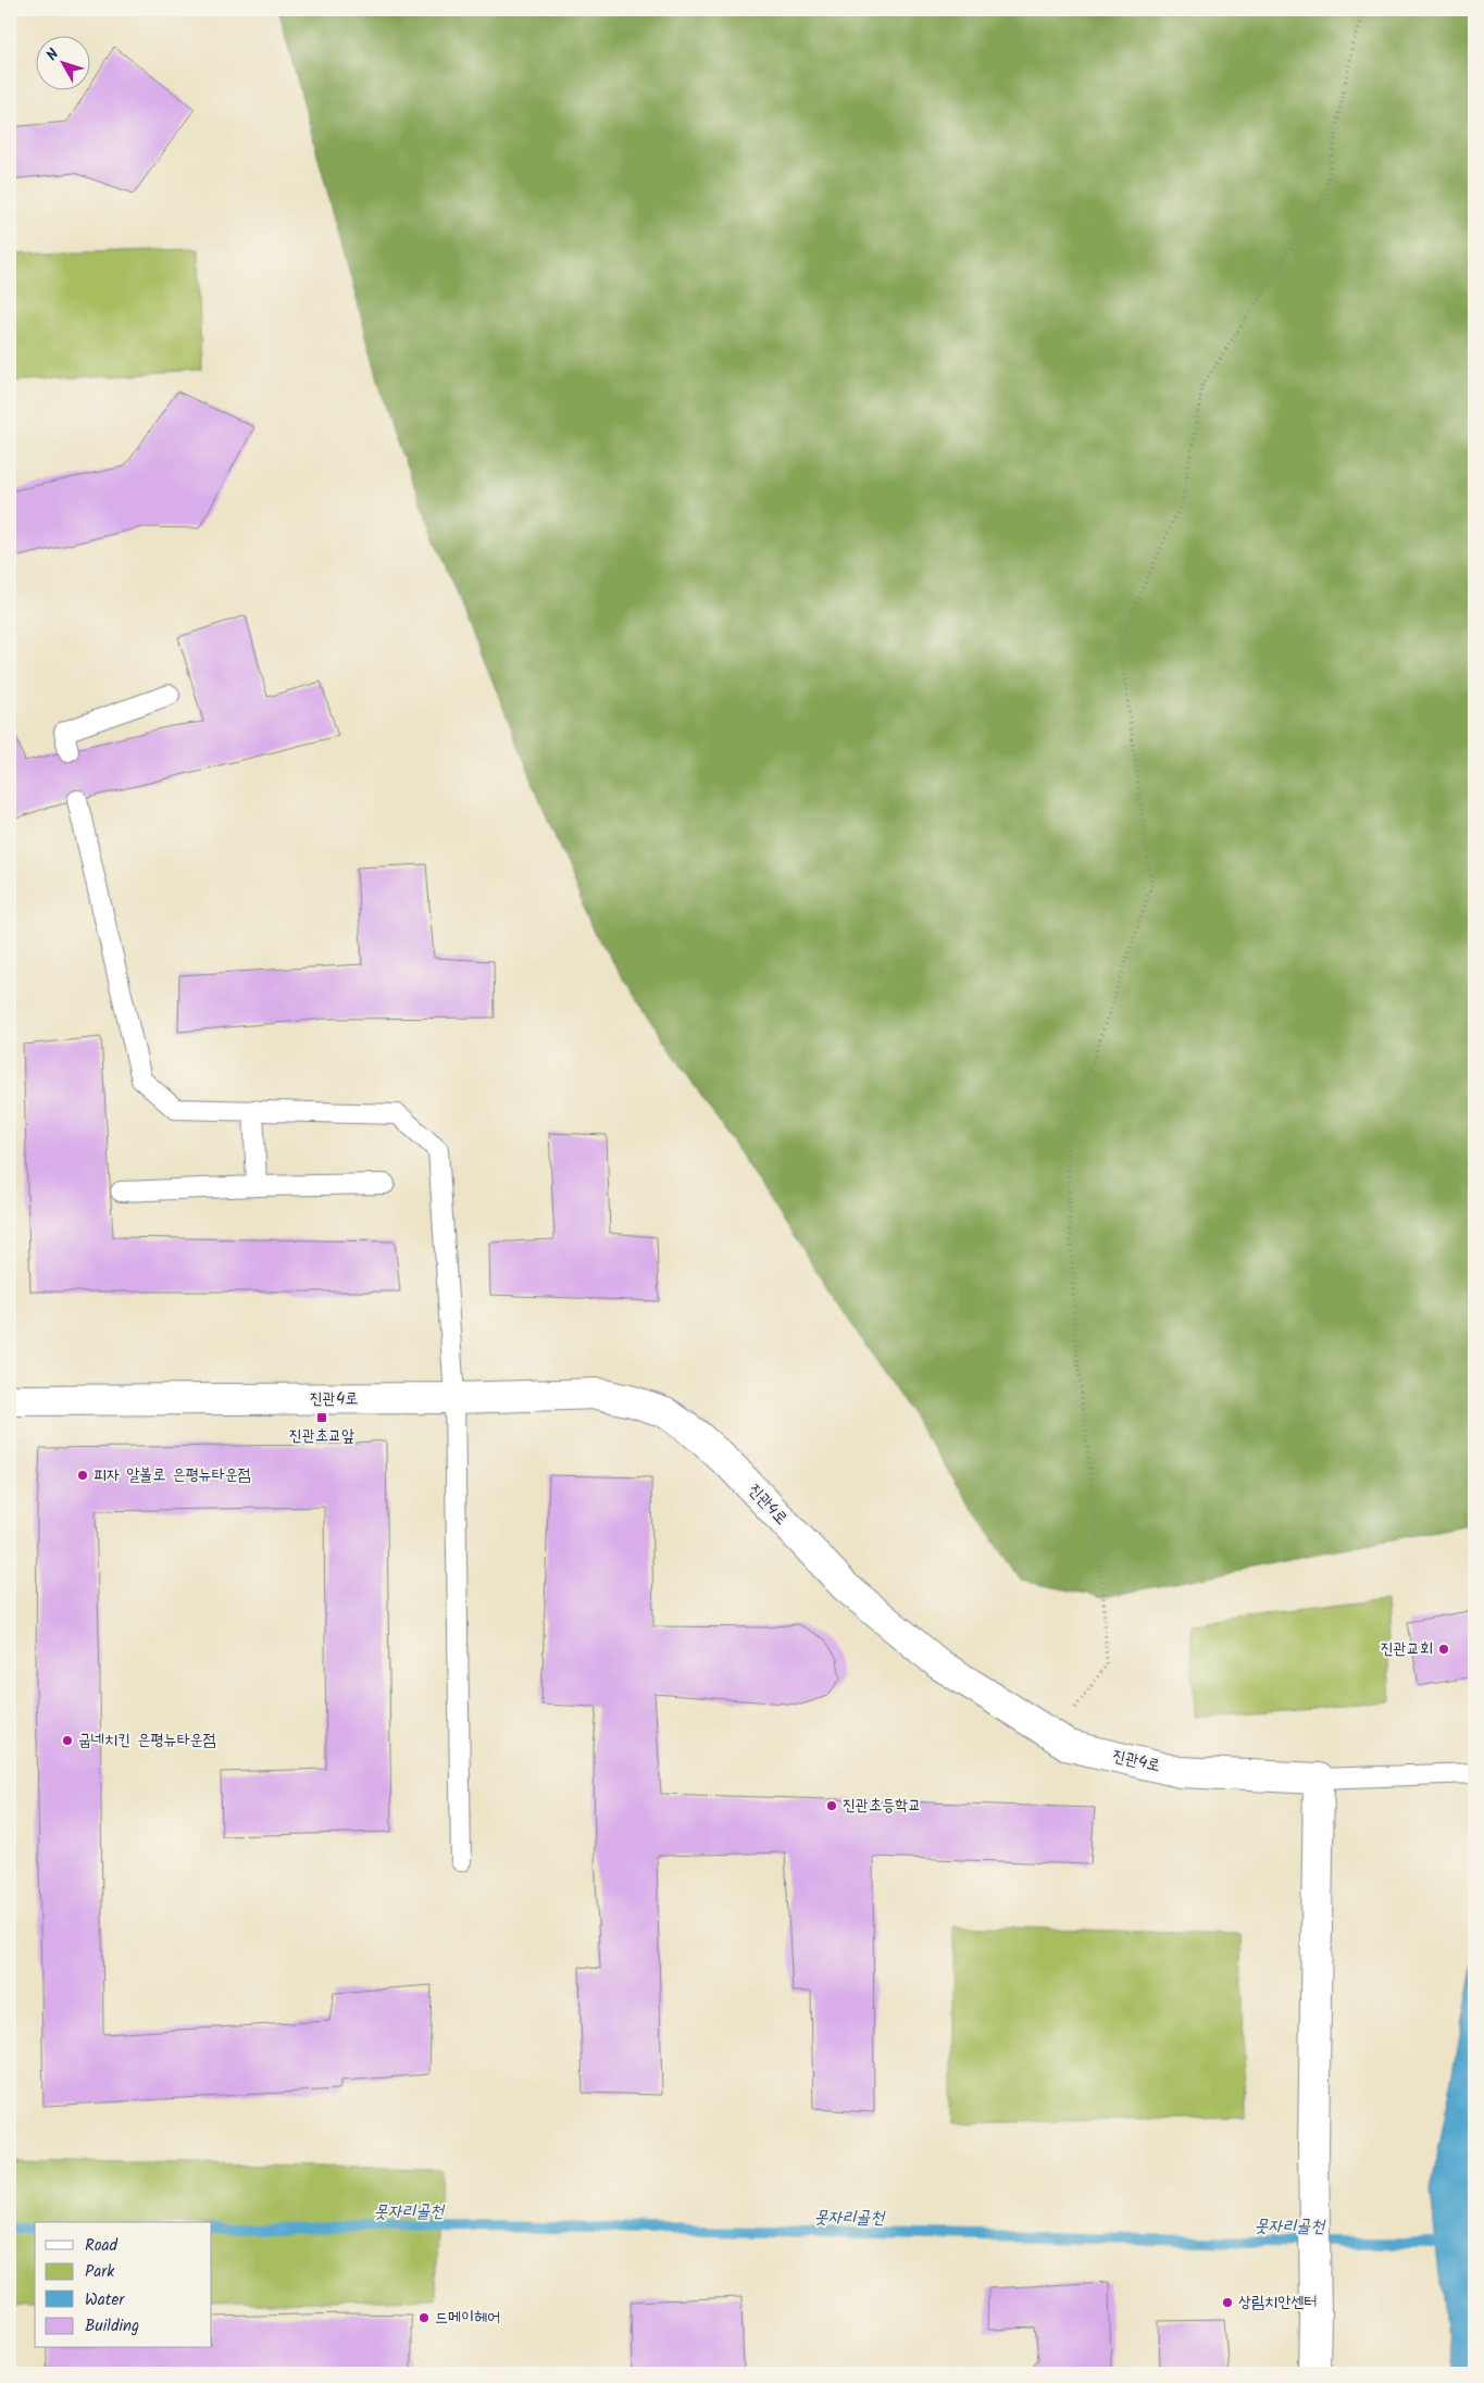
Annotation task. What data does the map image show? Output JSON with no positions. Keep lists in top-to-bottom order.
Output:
{
  "streets": {
    "street": ["진관4로"]
  },
  "water": ["못자리골천"],
  "places": {
    "transit": ["진관초교앞"],
    "other": [
      "피자 알볼로 은평뉴타운점",
      "진관교회",
      "굽네치킨 은평뉴타운점",
      "진관초등학교",
      "상림치안센터",
      "드메이헤어"
    ]
  },
  "legend": [
    "Road",
    "Park",
    "Water",
    "Building"
  ],
  "north": "top left"
}
